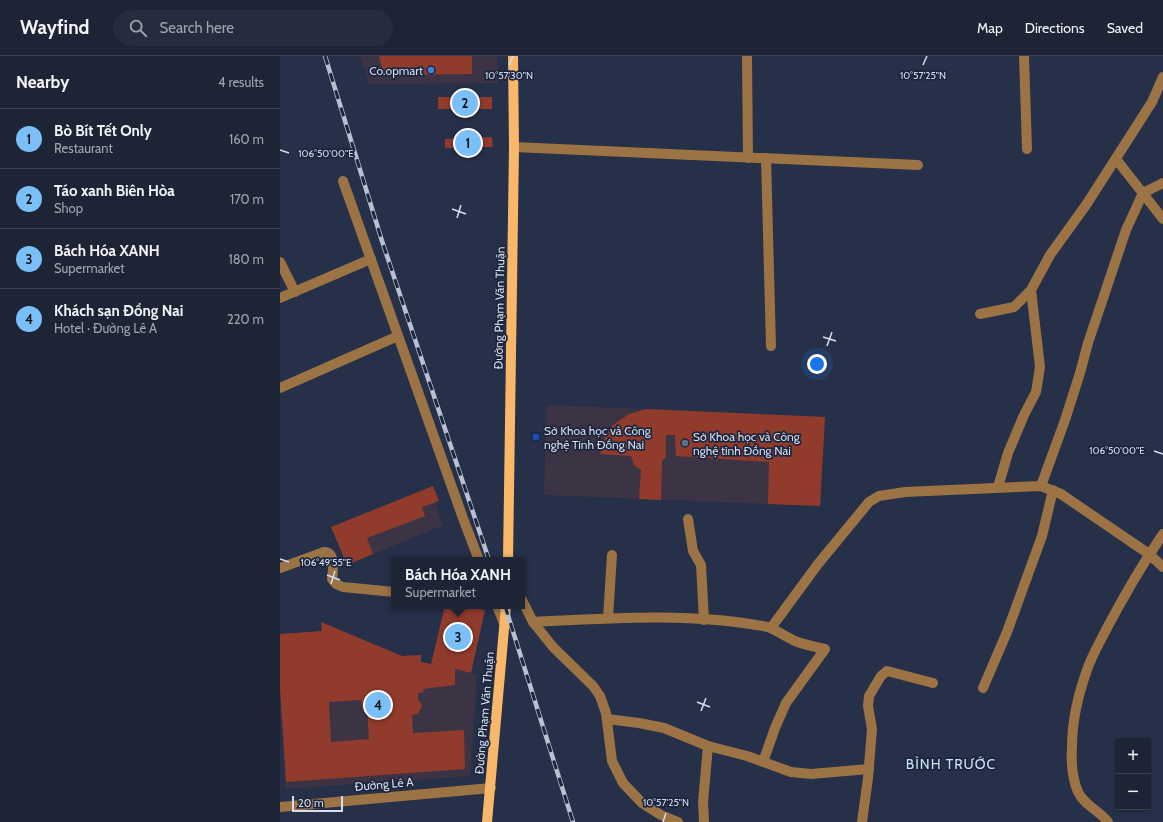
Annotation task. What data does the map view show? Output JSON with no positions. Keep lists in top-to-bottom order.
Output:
{
  "streets": {
    "main road": ["Đường Phạm Văn Thuận"],
    "street": ["Đường Lê A"]
  },
  "crossings": [
    ["Đường Phạm Văn Thuận", "Đường Lê A"]
  ],
  "districts": ["BÌNH TRƯỚC"],
  "places": {
    "other": ["Co.opmart", "Sở Khoa học và Công nghệ tỉnh Đồng Nai"],
    "transit": ["Sở Khoa học và Công nghệ Tỉnh Đồng Nai"]
  },
  "scale_bar": "20 m",
  "page": {
    "header": "Wayfind",
    "search": "Search here",
    "nav": ["Map", "Directions", "Saved"],
    "heading": ["Nearby", "4 results"],
    "pins": [
      "2",
      "1",
      "3",
      "4"
    ],
    "list": [
      {
        "mark": "1",
        "name": "Bò Bít Tết Only",
        "note": "Restaurant",
        "value": "160 m"
      },
      {
        "mark": "2",
        "name": "Táo xanh Biên Hòa",
        "note": "Shop",
        "value": "170 m"
      },
      {
        "mark": "3",
        "name": "Bách Hóa XANH",
        "note": "Supermarket",
        "value": "180 m"
      },
      {
        "mark": "4",
        "name": "Khách sạn Đồng Nai",
        "note": "Hotel · Đường Lê A",
        "value": "220 m"
      }
    ],
    "popup": ["Bách Hóa XANH", "Supermarket"],
    "map_buttons": ["+", "−"],
    "scale": "20 m"
  },
  "coordinates": [
    "10°57'30\"N",
    "10°57'25\"N",
    "106°50'00\"E",
    "106°49'55\"E"
  ]
}
